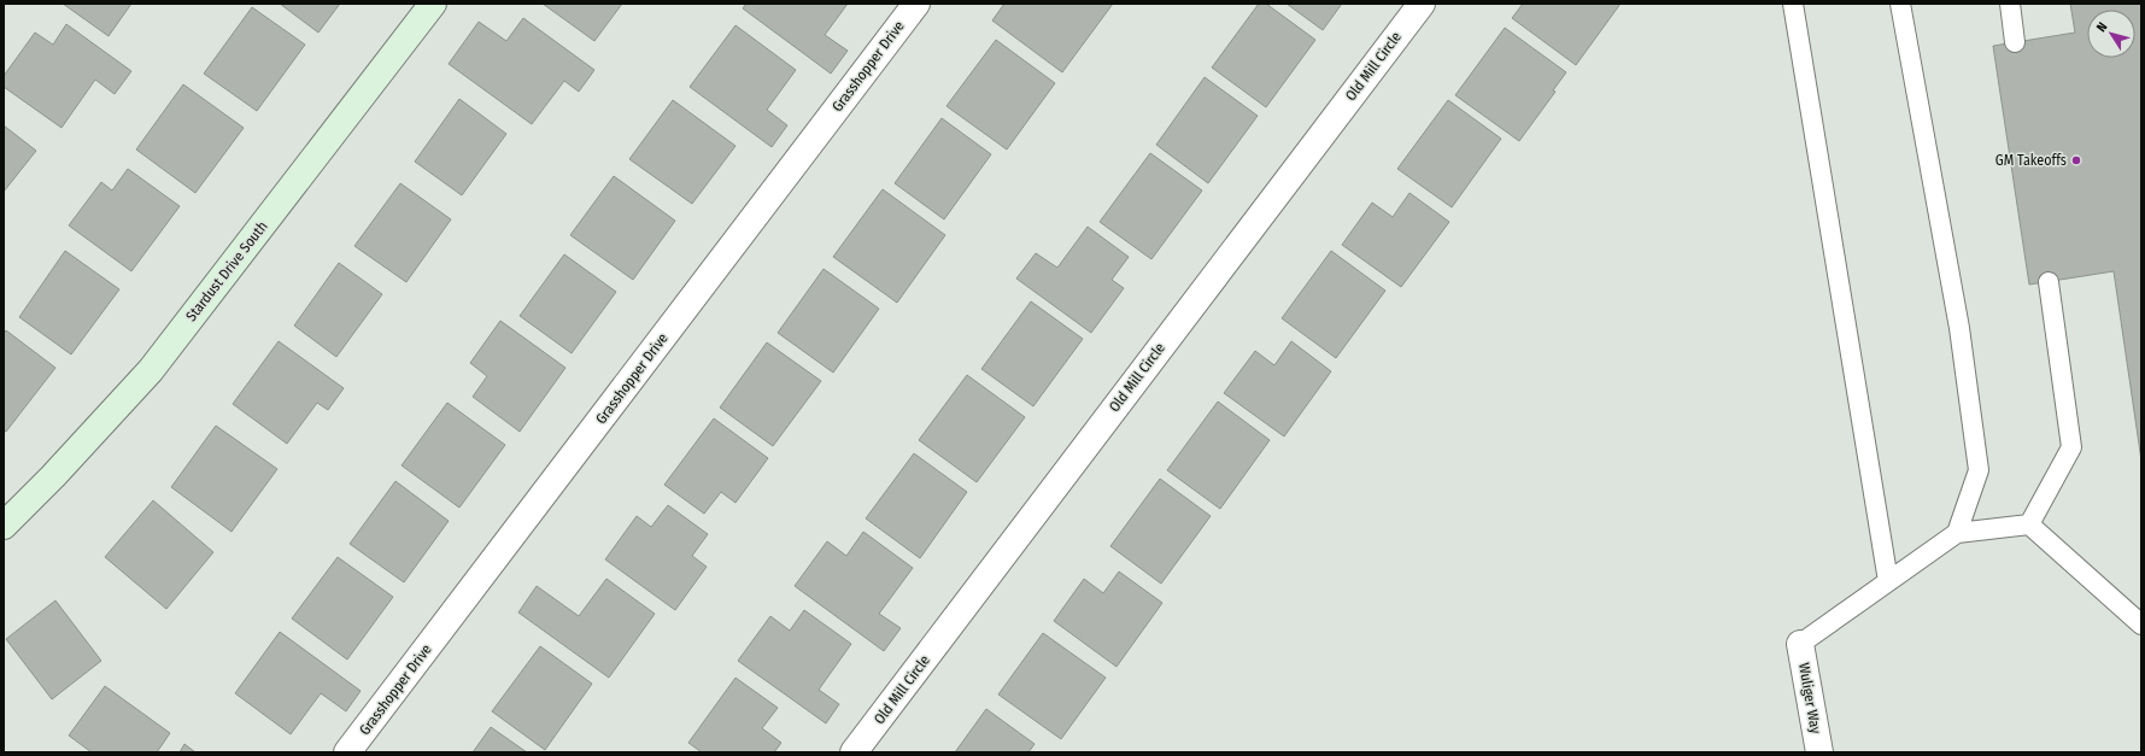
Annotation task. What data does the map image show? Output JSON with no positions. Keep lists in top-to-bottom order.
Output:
{
  "streets": {
    "street": [
      "Grasshopper Drive",
      "Old Mill Circle",
      "Stardust Drive South",
      "Wuliger Way"
    ]
  },
  "places": ["GM Takeoffs"],
  "north": "top left"
}
